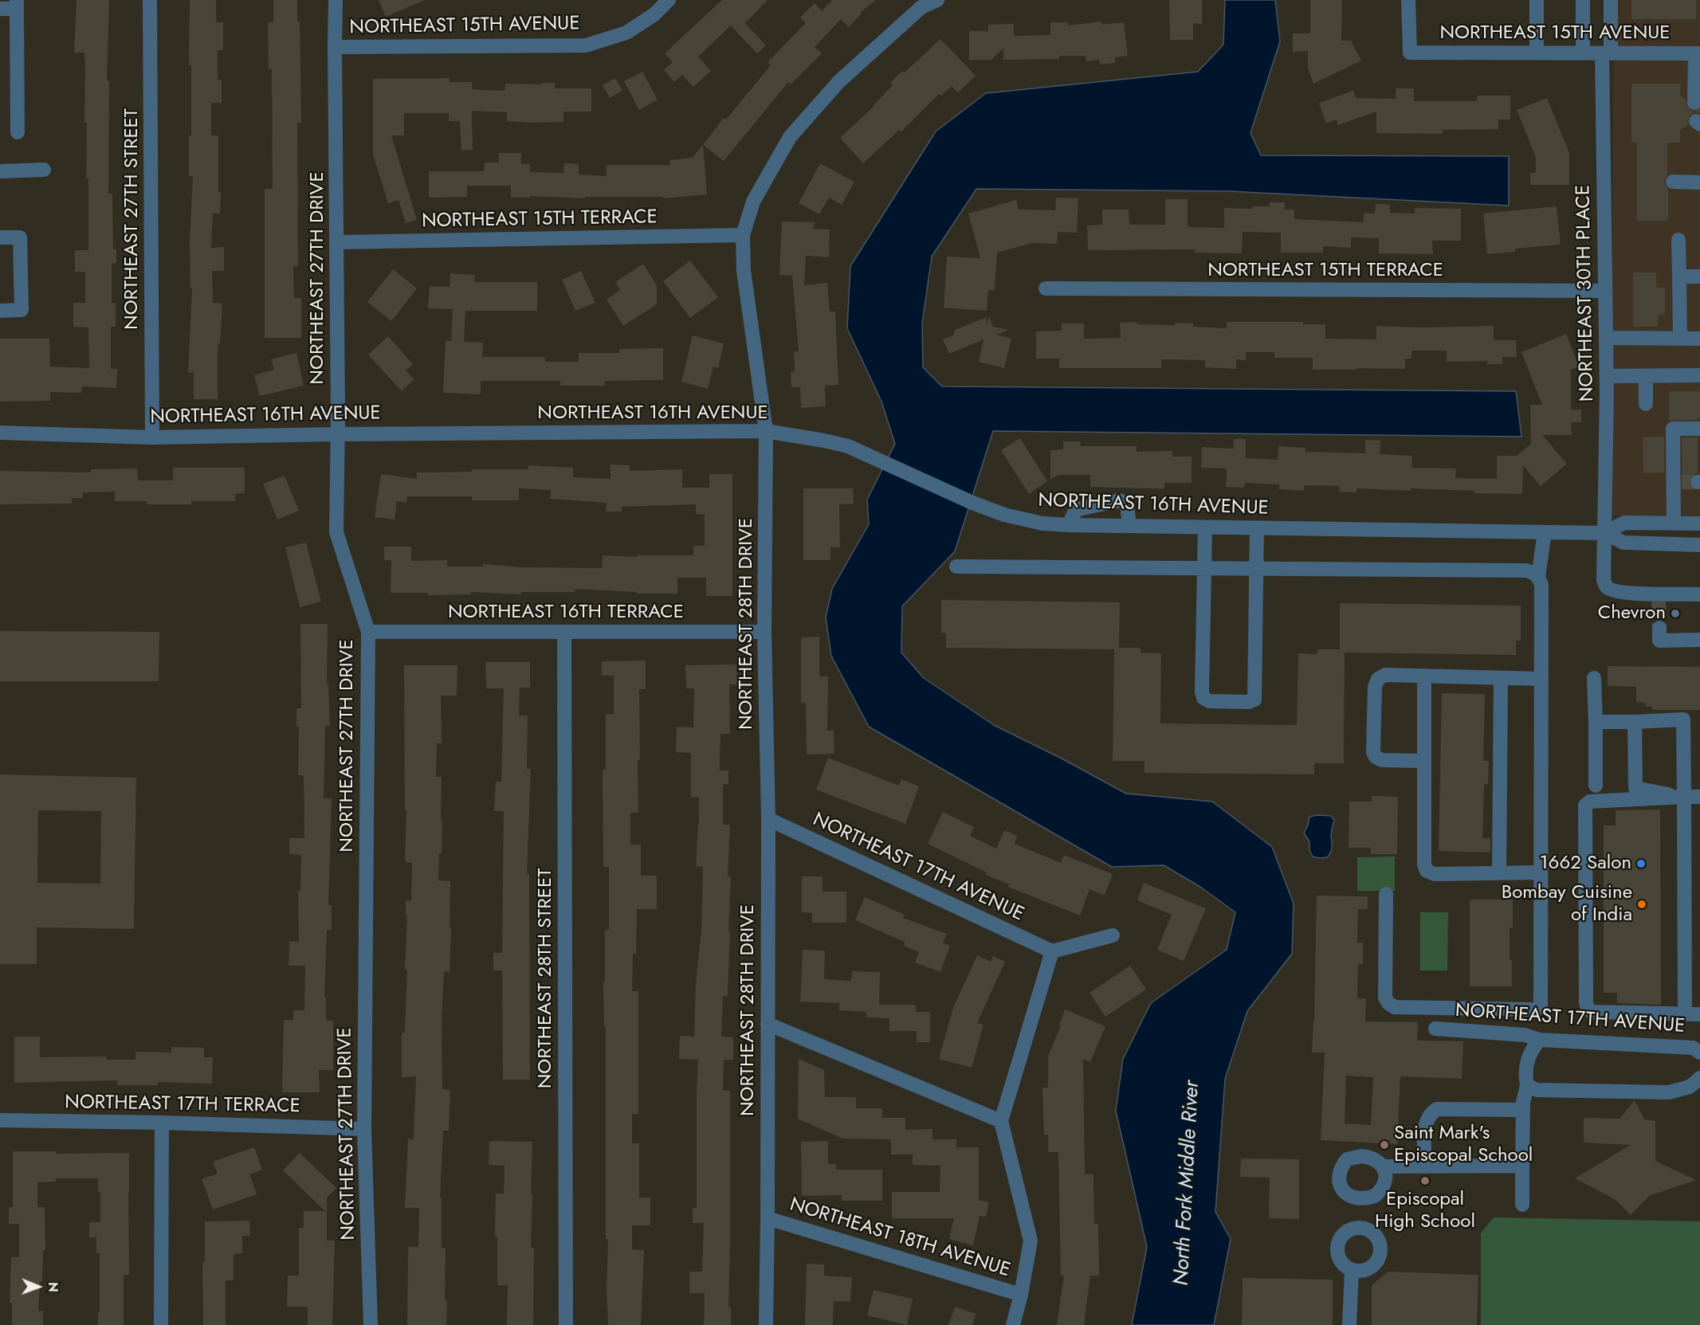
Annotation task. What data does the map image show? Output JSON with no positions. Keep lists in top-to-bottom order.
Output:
{
  "streets": {
    "street": [
      "NORTHEAST 15TH AVENUE",
      "NORTHEAST 27TH STREET",
      "NORTHEAST 15TH TERRACE",
      "NORTHEAST 27TH DRIVE",
      "NORTHEAST 30TH PLACE",
      "NORTHEAST 16TH AVENUE",
      "NORTHEAST 16TH TERRACE",
      "NORTHEAST 28TH DRIVE",
      "NORTHEAST 17TH AVENUE",
      "NORTHEAST 28TH STREET",
      "NORTHEAST 17TH TERRACE",
      "NORTHEAST 18TH AVENUE"
    ]
  },
  "crossings": [
    ["NORTHEAST 15TH AVENUE", "NORTHEAST 27TH DRIVE"],
    ["NORTHEAST 15TH AVENUE", "NORTHEAST 30TH PLACE"],
    ["NORTHEAST 27TH STREET", "NORTHEAST 16TH AVENUE"],
    ["NORTHEAST 15TH TERRACE", "NORTHEAST 27TH DRIVE"],
    ["NORTHEAST 15TH TERRACE", "NORTHEAST 30TH PLACE"],
    ["NORTHEAST 15TH TERRACE", "NORTHEAST 28TH DRIVE"],
    ["NORTHEAST 27TH DRIVE", "NORTHEAST 16TH AVENUE"],
    ["NORTHEAST 27TH DRIVE", "NORTHEAST 16TH TERRACE"],
    ["NORTHEAST 27TH DRIVE", "NORTHEAST 17TH TERRACE"],
    ["NORTHEAST 30TH PLACE", "NORTHEAST 16TH AVENUE"],
    ["NORTHEAST 16TH AVENUE", "NORTHEAST 28TH DRIVE"],
    ["NORTHEAST 16TH TERRACE", "NORTHEAST 28TH DRIVE"],
    ["NORTHEAST 16TH TERRACE", "NORTHEAST 28TH STREET"],
    ["NORTHEAST 28TH DRIVE", "NORTHEAST 17TH AVENUE"],
    ["NORTHEAST 28TH DRIVE", "NORTHEAST 18TH AVENUE"]
  ],
  "water": ["North Fork Middle River"],
  "places": [
    "Chevron",
    "1662 Salon",
    "Bombay Cuisine of India",
    "Saint Mark's Episcopal School",
    "Episcopal High School"
  ],
  "north": "right"
}
